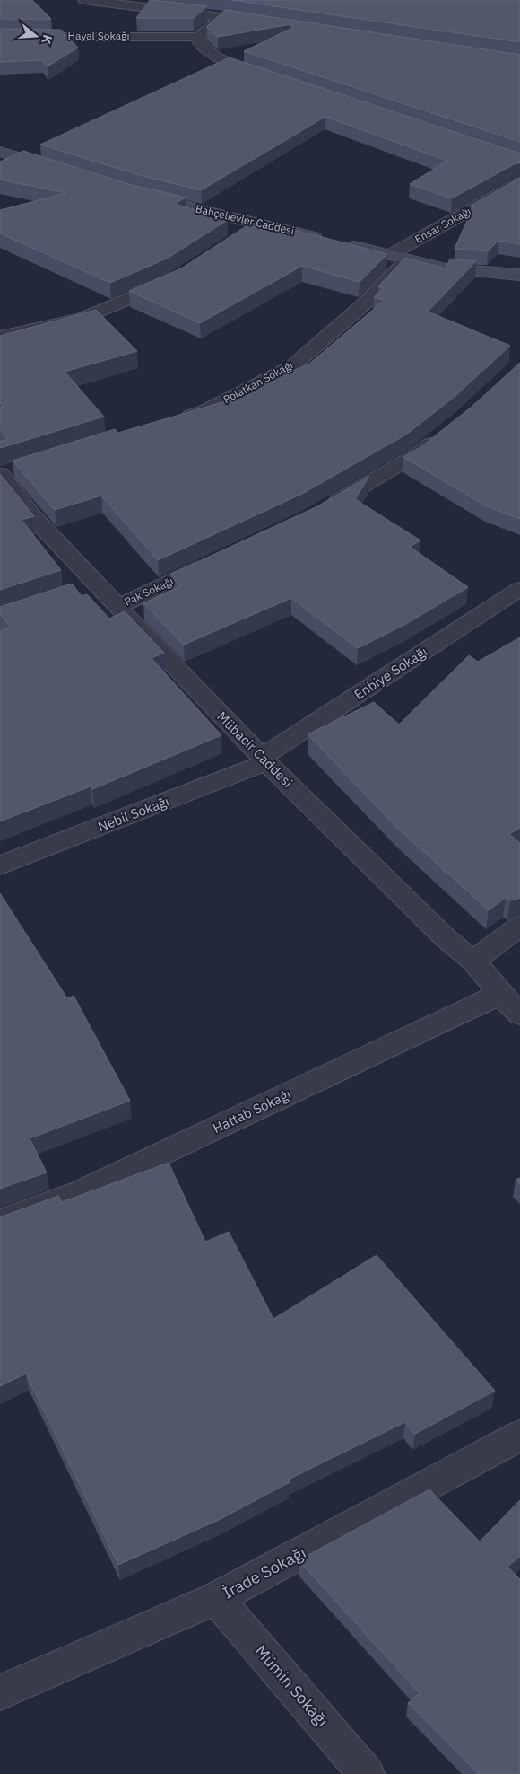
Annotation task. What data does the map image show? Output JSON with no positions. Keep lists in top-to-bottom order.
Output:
{
  "streets": {
    "main road": ["Bahçelievler Caddesi"],
    "street": [
      "Hayal Sokağı",
      "Ensar Sokağı",
      "Polatkan Sokağı",
      "Pak Sokağı",
      "Enbiye Sokağı",
      "Mübacir Caddesi",
      "Nebil Sokağı",
      "Hattab Sokağı",
      "İrade Sokağı",
      "Mümin Sokağı"
    ]
  },
  "crossings": [
    ["Bahçelievler Caddesi", "Ensar Sokağı"],
    ["Bahçelievler Caddesi", "Polatkan Sokağı"],
    ["Ensar Sokağı", "Polatkan Sokağı"],
    ["Pak Sokağı", "Mübacir Caddesi"],
    ["Enbiye Sokağı", "Mübacir Caddesi"],
    ["Enbiye Sokağı", "Nebil Sokağı"],
    ["Mübacir Caddesi", "Nebil Sokağı"],
    ["Mübacir Caddesi", "Hattab Sokağı"],
    ["İrade Sokağı", "Mümin Sokağı"]
  ],
  "north": "right"
}
